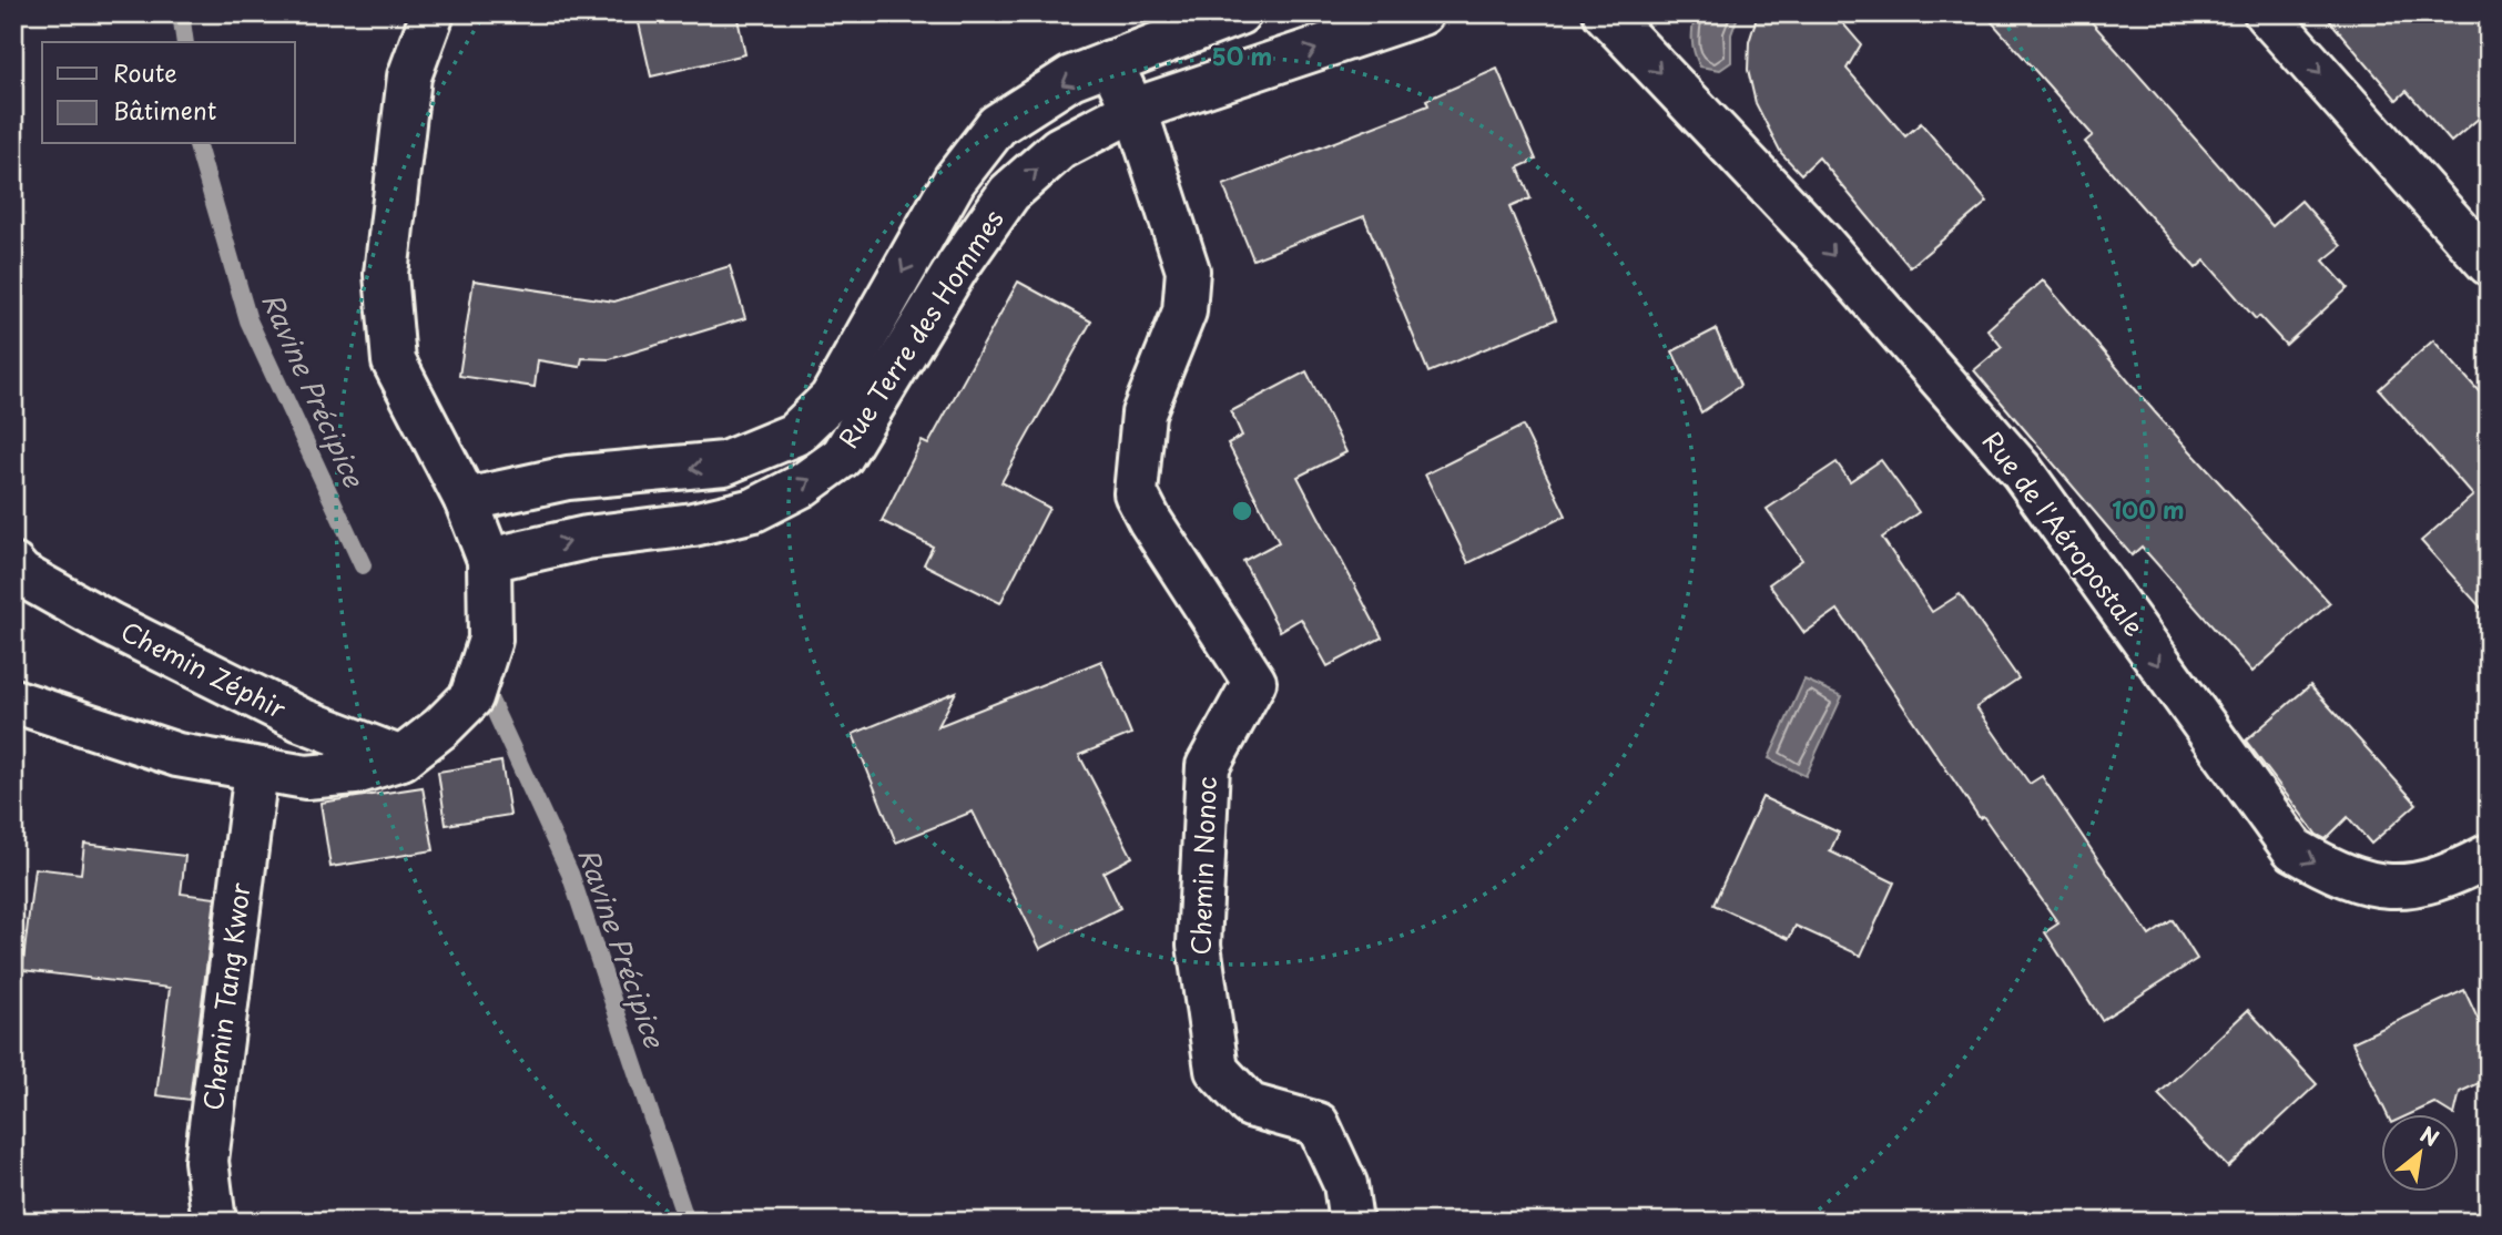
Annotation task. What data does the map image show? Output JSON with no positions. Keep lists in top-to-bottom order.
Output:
{
  "streets": {
    "street": [
      "Rue Terre des Hommes",
      "Rue de l'Aéropostale",
      "Chemin Zéphir",
      "Chemin Nonoc",
      "Chemin Tang Kwor"
    ]
  },
  "crossings": [
    ["Rue Terre des Hommes", "Chemin Nonoc"]
  ],
  "one_way": ["Rue de l'Aéropostale"],
  "water": ["Ravine Précipice"],
  "legend": ["Route", "Bâtiment"],
  "north": "top right",
  "rings": ["50 m", "100 m"]
}
